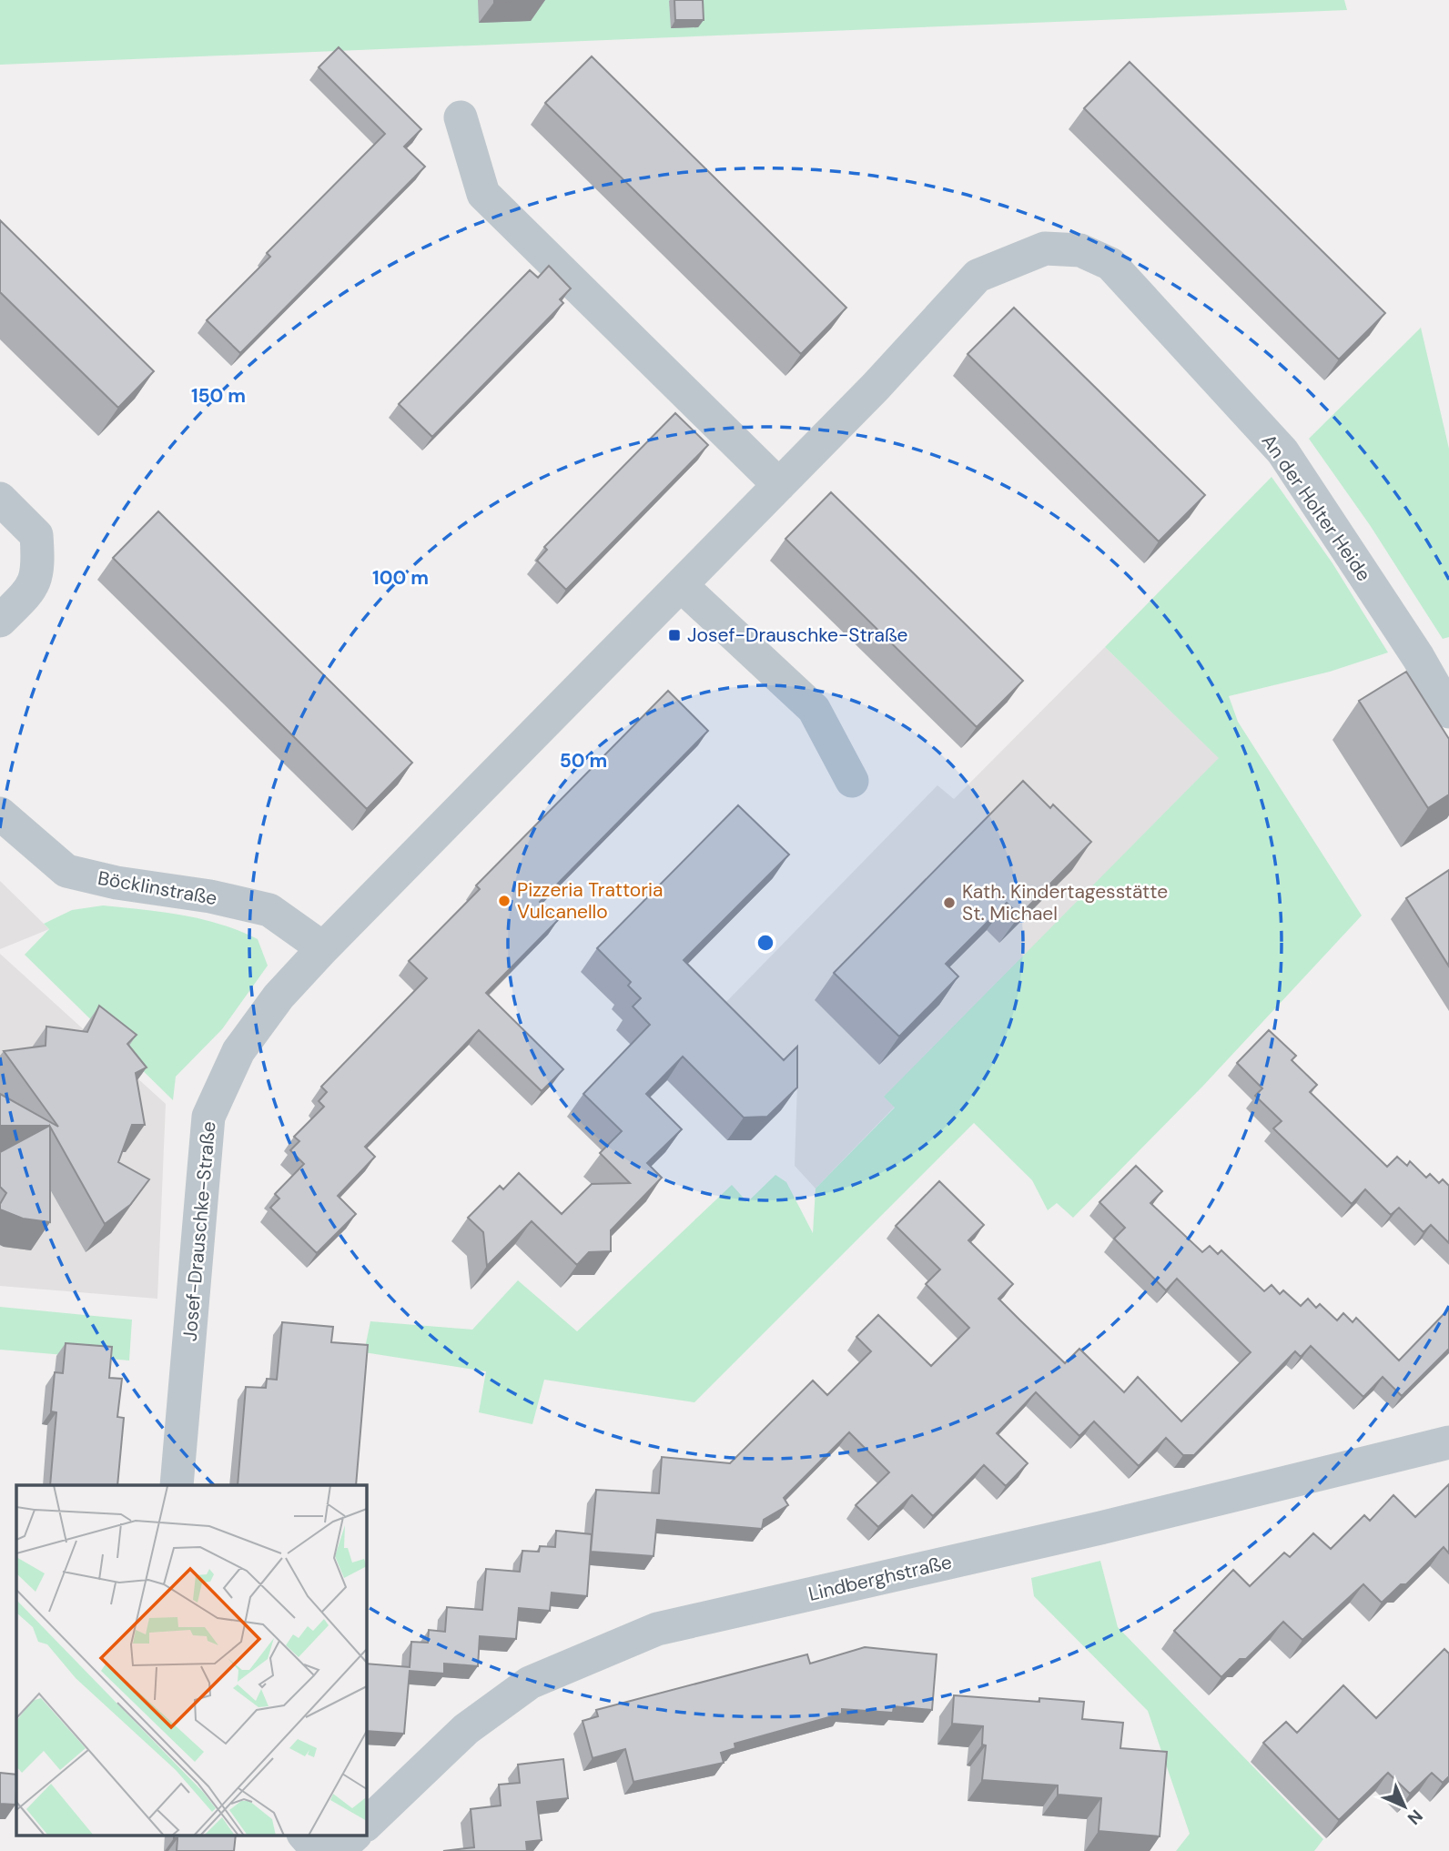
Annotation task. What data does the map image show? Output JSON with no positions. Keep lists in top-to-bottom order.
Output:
{
  "streets": {
    "street": [
      "An der Holter Heide",
      "Böcklinstraße",
      "Josef-Drauschke-Straße",
      "Lindberghstraße"
    ]
  },
  "crossings": [
    ["An der Holter Heide", "Josef-Drauschke-Straße"],
    ["Böcklinstraße", "Josef-Drauschke-Straße"]
  ],
  "places": {
    "transit": ["Josef-Drauschke-Straße"],
    "other": ["Pizzeria Trattoria Vulcanello", "Kath. Kindertagesstätte St. Michael"]
  },
  "north": "bottom right",
  "rings": ["150 m", "100 m", "50 m"]
}
